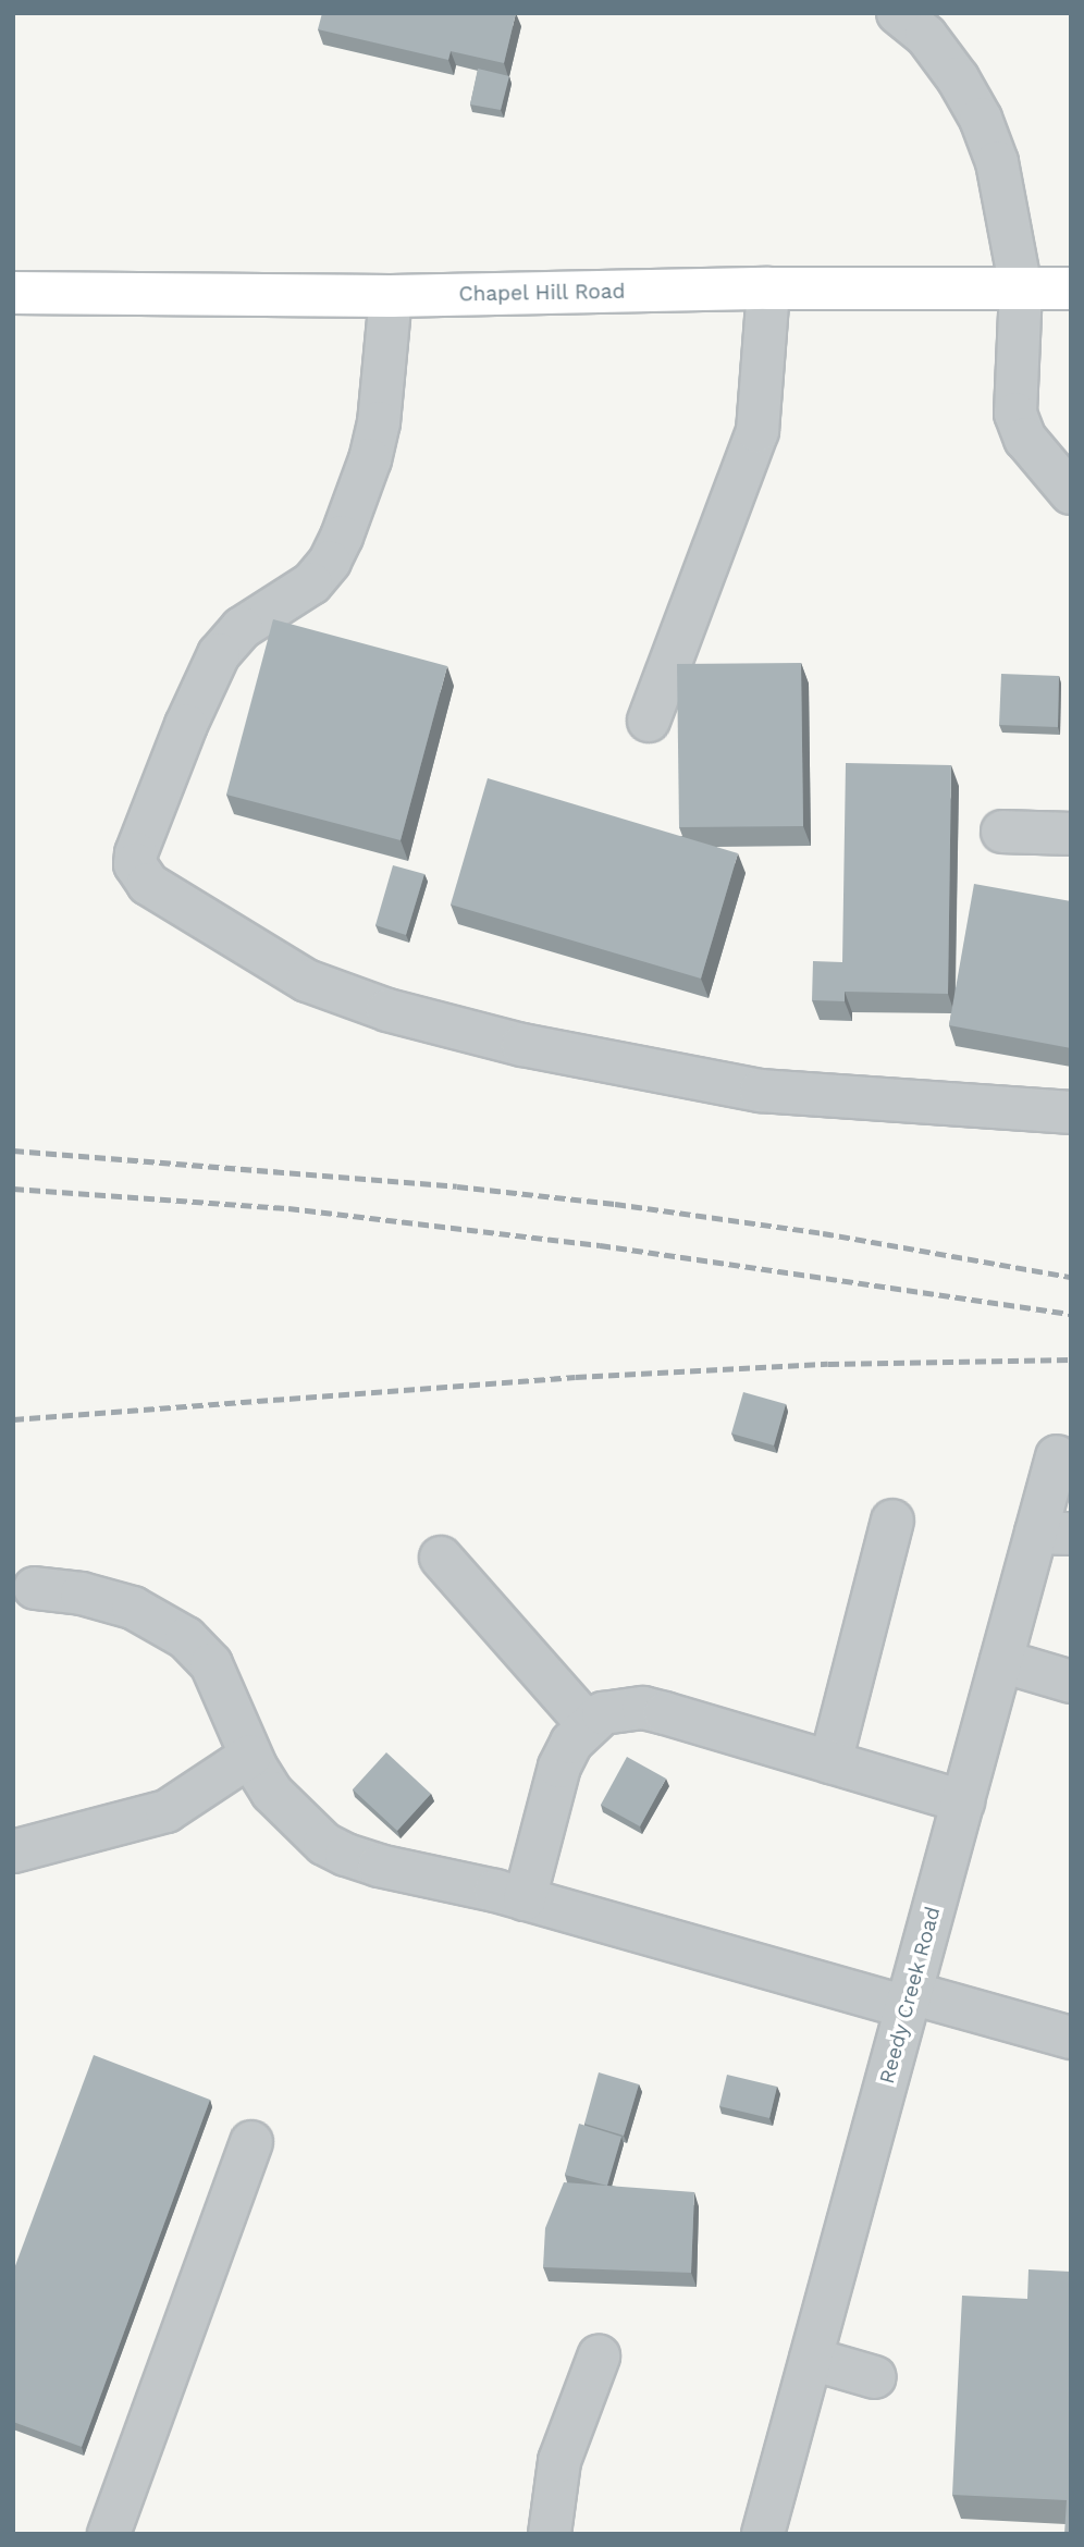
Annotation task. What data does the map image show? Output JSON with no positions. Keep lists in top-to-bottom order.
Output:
{
  "streets": {
    "main road": ["Chapel Hill Road"],
    "street": ["Reedy Creek Road"]
  }
}
